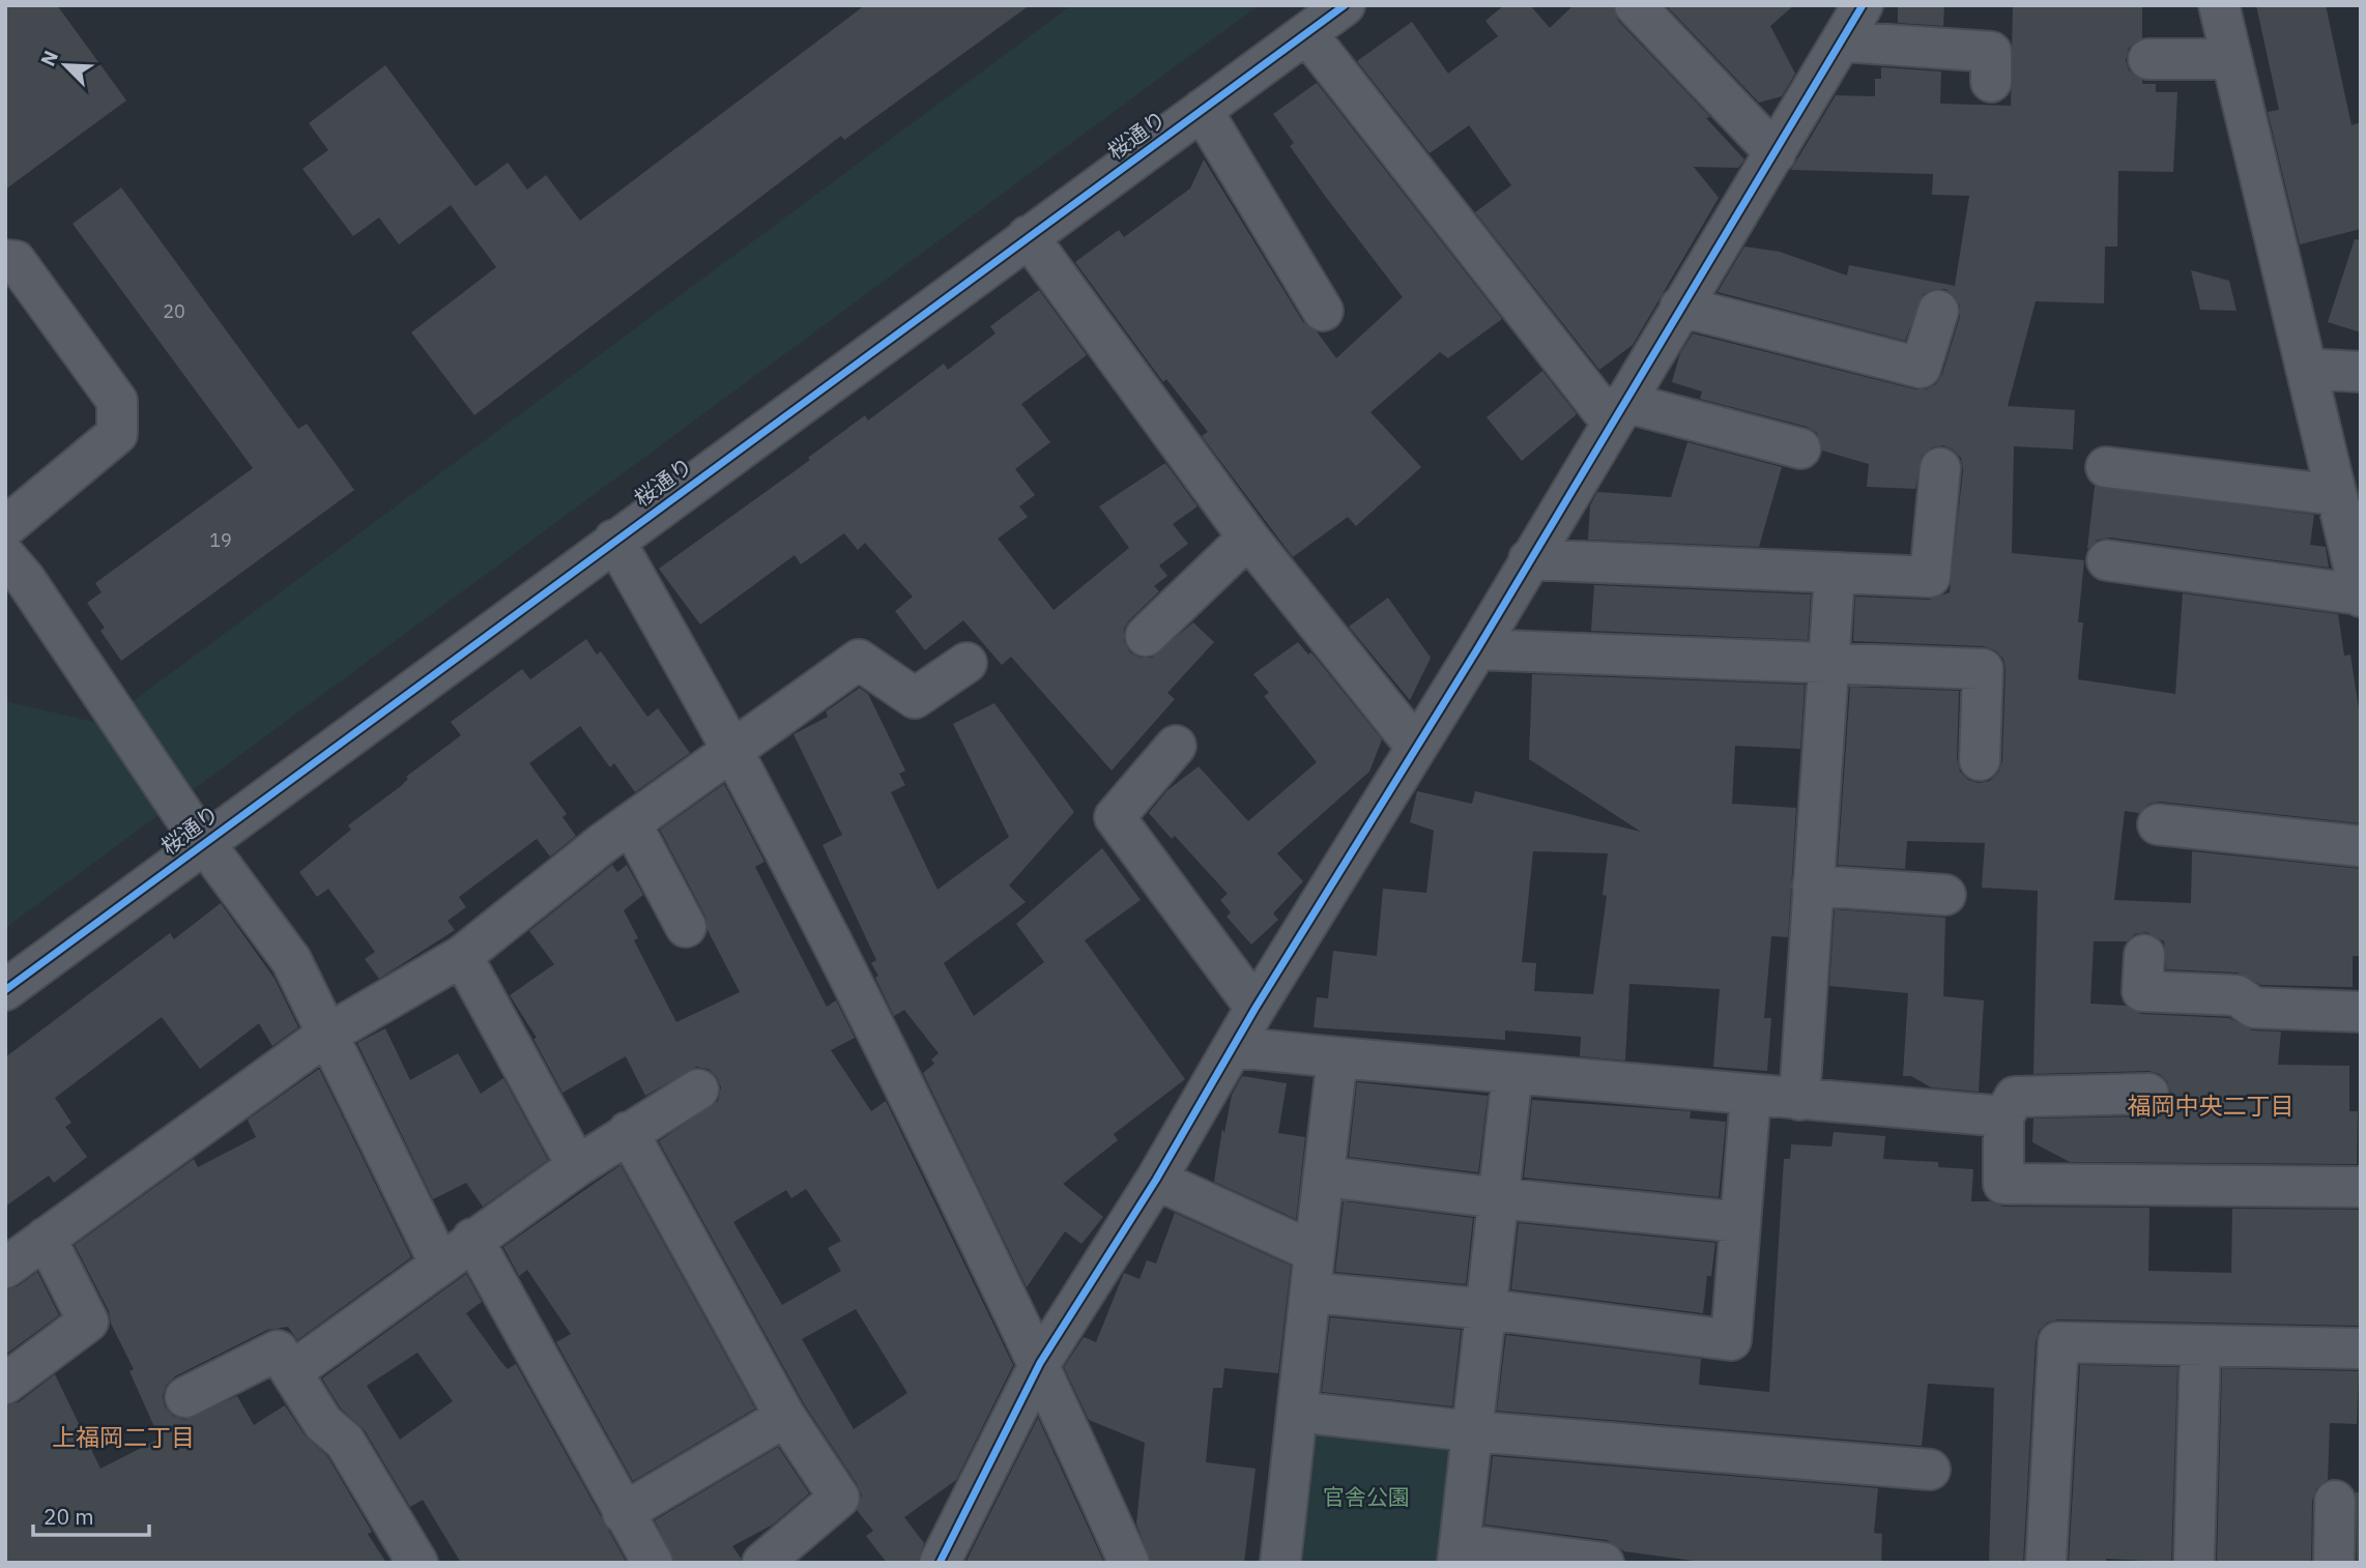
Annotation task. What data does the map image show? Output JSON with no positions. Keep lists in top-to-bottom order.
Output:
{
  "streets": {
    "street": ["桜通り"]
  },
  "districts": ["福岡中央二丁目", "上福岡二丁目"],
  "parks": ["官舎公園"],
  "house_numbers": ["20", "19"],
  "scale_bar": "20 m",
  "north": "top left"
}
